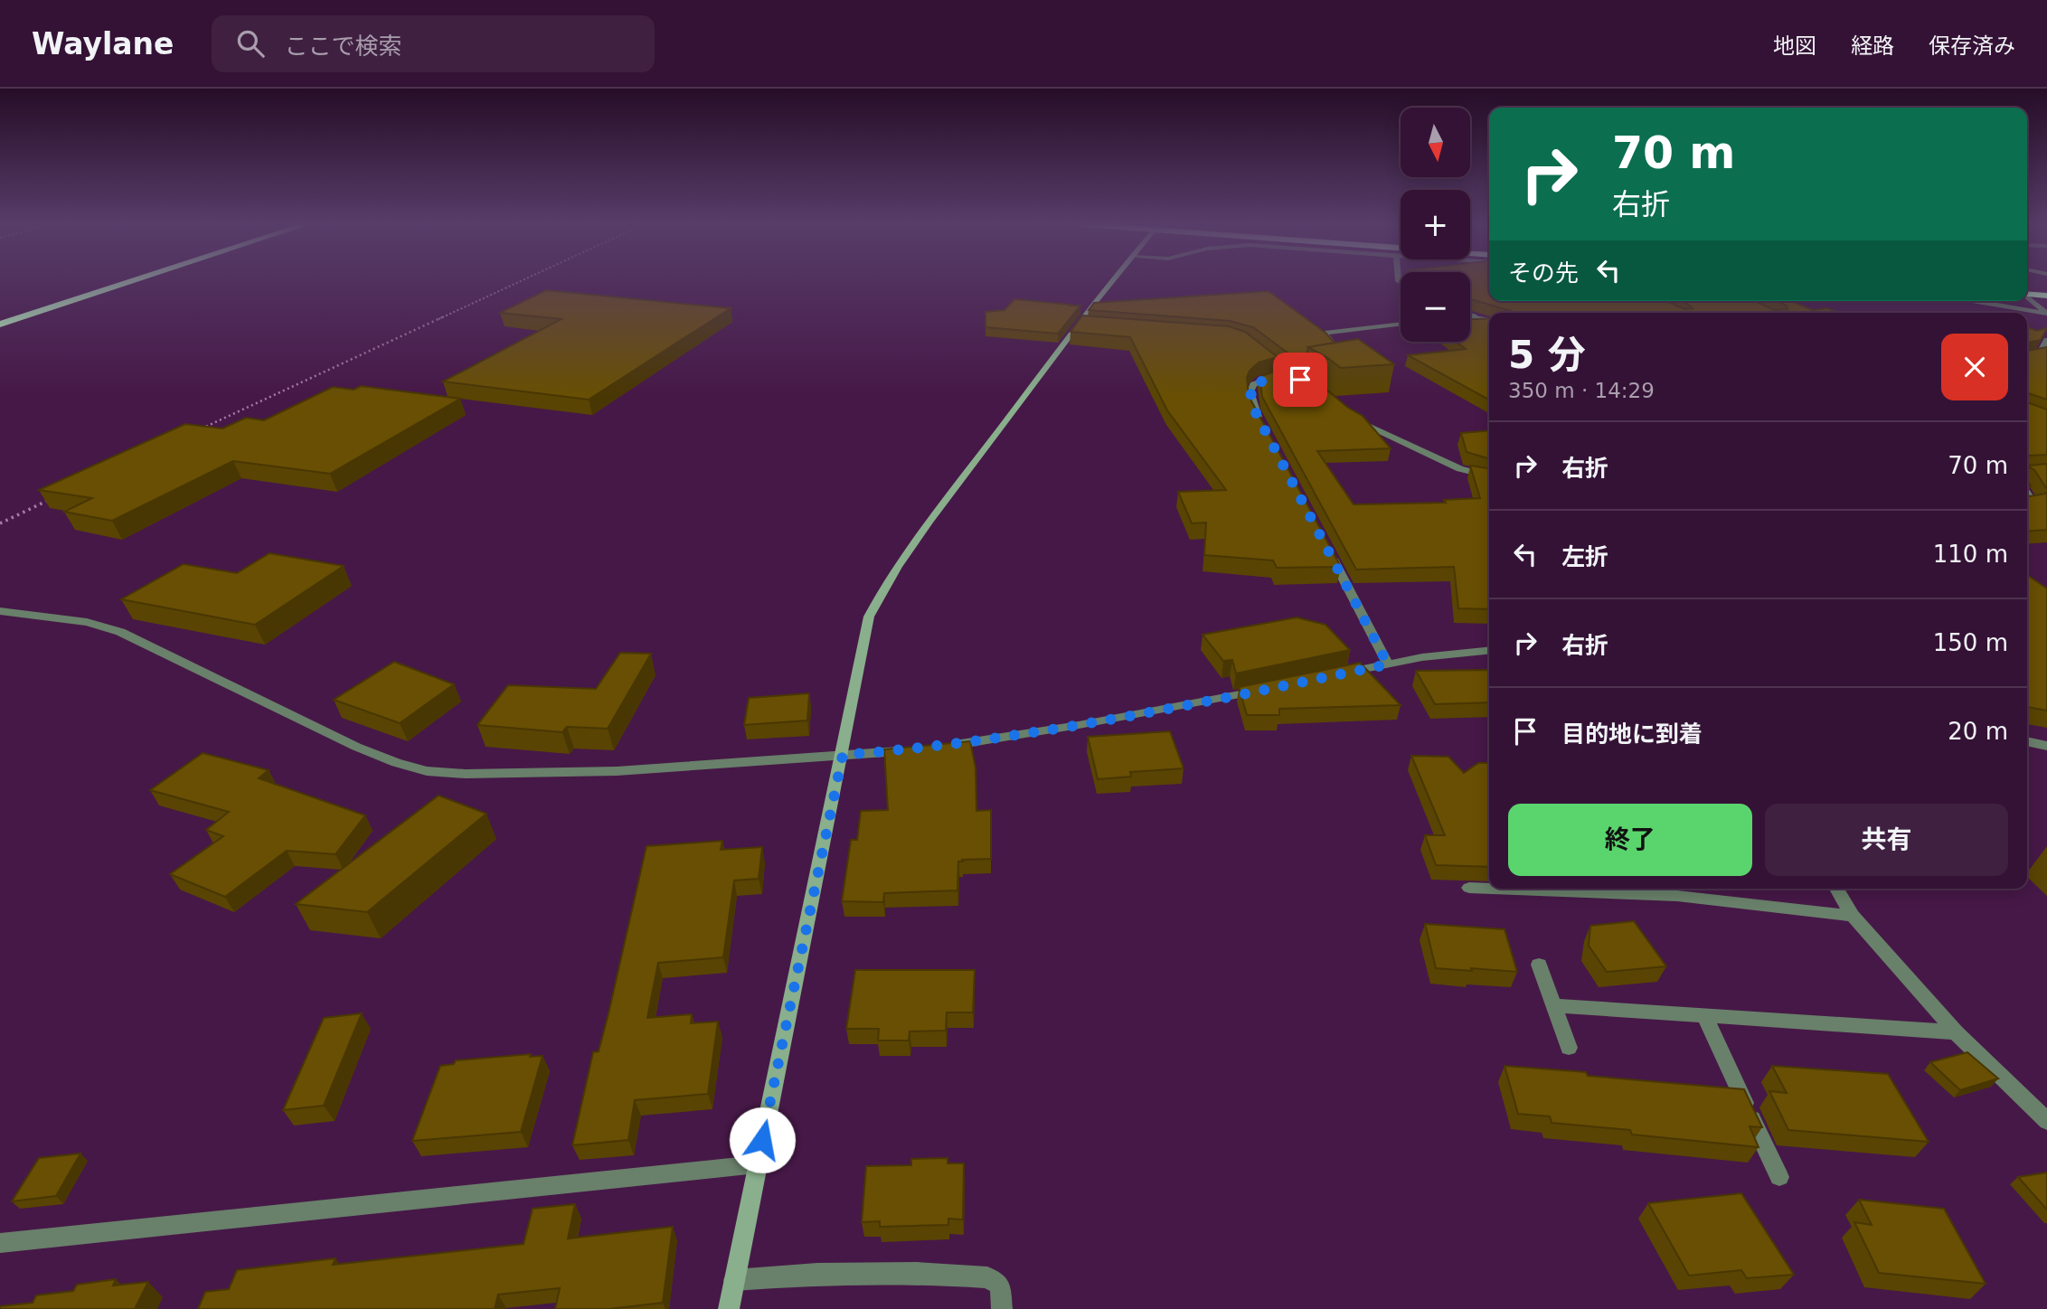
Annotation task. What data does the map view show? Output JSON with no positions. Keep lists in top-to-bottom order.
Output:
{
  "north": "bottom",
  "page": {
    "header": "Waylane",
    "search": "ここで検索",
    "nav": ["地図", "経路", "保存済み"],
    "map_buttons": ["+", "−"],
    "turn": ["70 m", "右折"],
    "then": "その先",
    "heading": ["5 分", "350 m · 14:29"],
    "list": [
      {
        "name": "右折",
        "value": "70 m"
      },
      {
        "name": "左折",
        "value": "110 m"
      },
      {
        "name": "右折",
        "value": "150 m"
      },
      {
        "name": "目的地に到着",
        "value": "20 m"
      }
    ],
    "buttons": ["終了", "共有"]
  }
}
